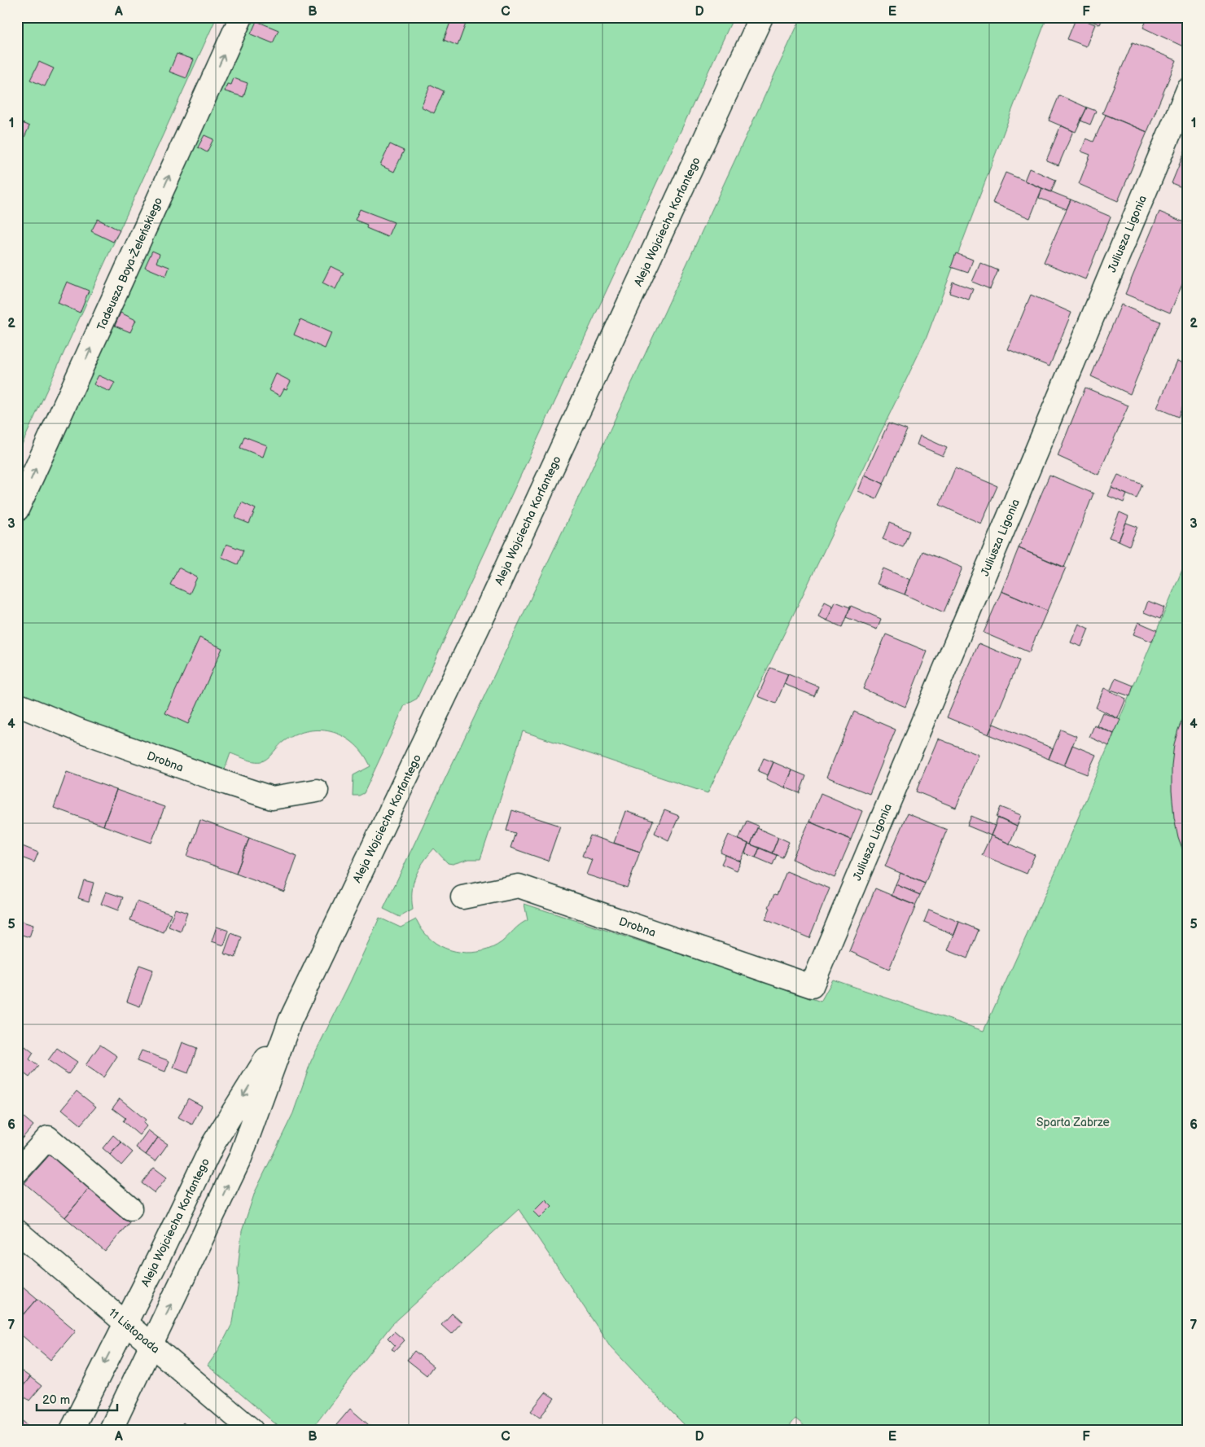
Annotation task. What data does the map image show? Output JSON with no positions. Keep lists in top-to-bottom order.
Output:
{
  "streets": {
    "street": [
      "Aleja Wojciecha Korfantego",
      "Juliusza Ligonia",
      "Tadeusza Boya-Żeleńskiego",
      "Drobna",
      "11 Listopada"
    ]
  },
  "crossings": [
    ["Aleja Wojciecha Korfantego", "11 Listopada"],
    ["Juliusza Ligonia", "Drobna"]
  ],
  "one_way": ["Tadeusza Boya-Żeleńskiego"],
  "parks": ["Sparta Zabrze"],
  "scale_bar": "20 m",
  "grid": {
    "columns": [
      "A",
      "B",
      "C",
      "D",
      "E",
      "F"
    ],
    "rows": [
      "1",
      "2",
      "3",
      "4",
      "5",
      "6",
      "7"
    ]
  }
}
